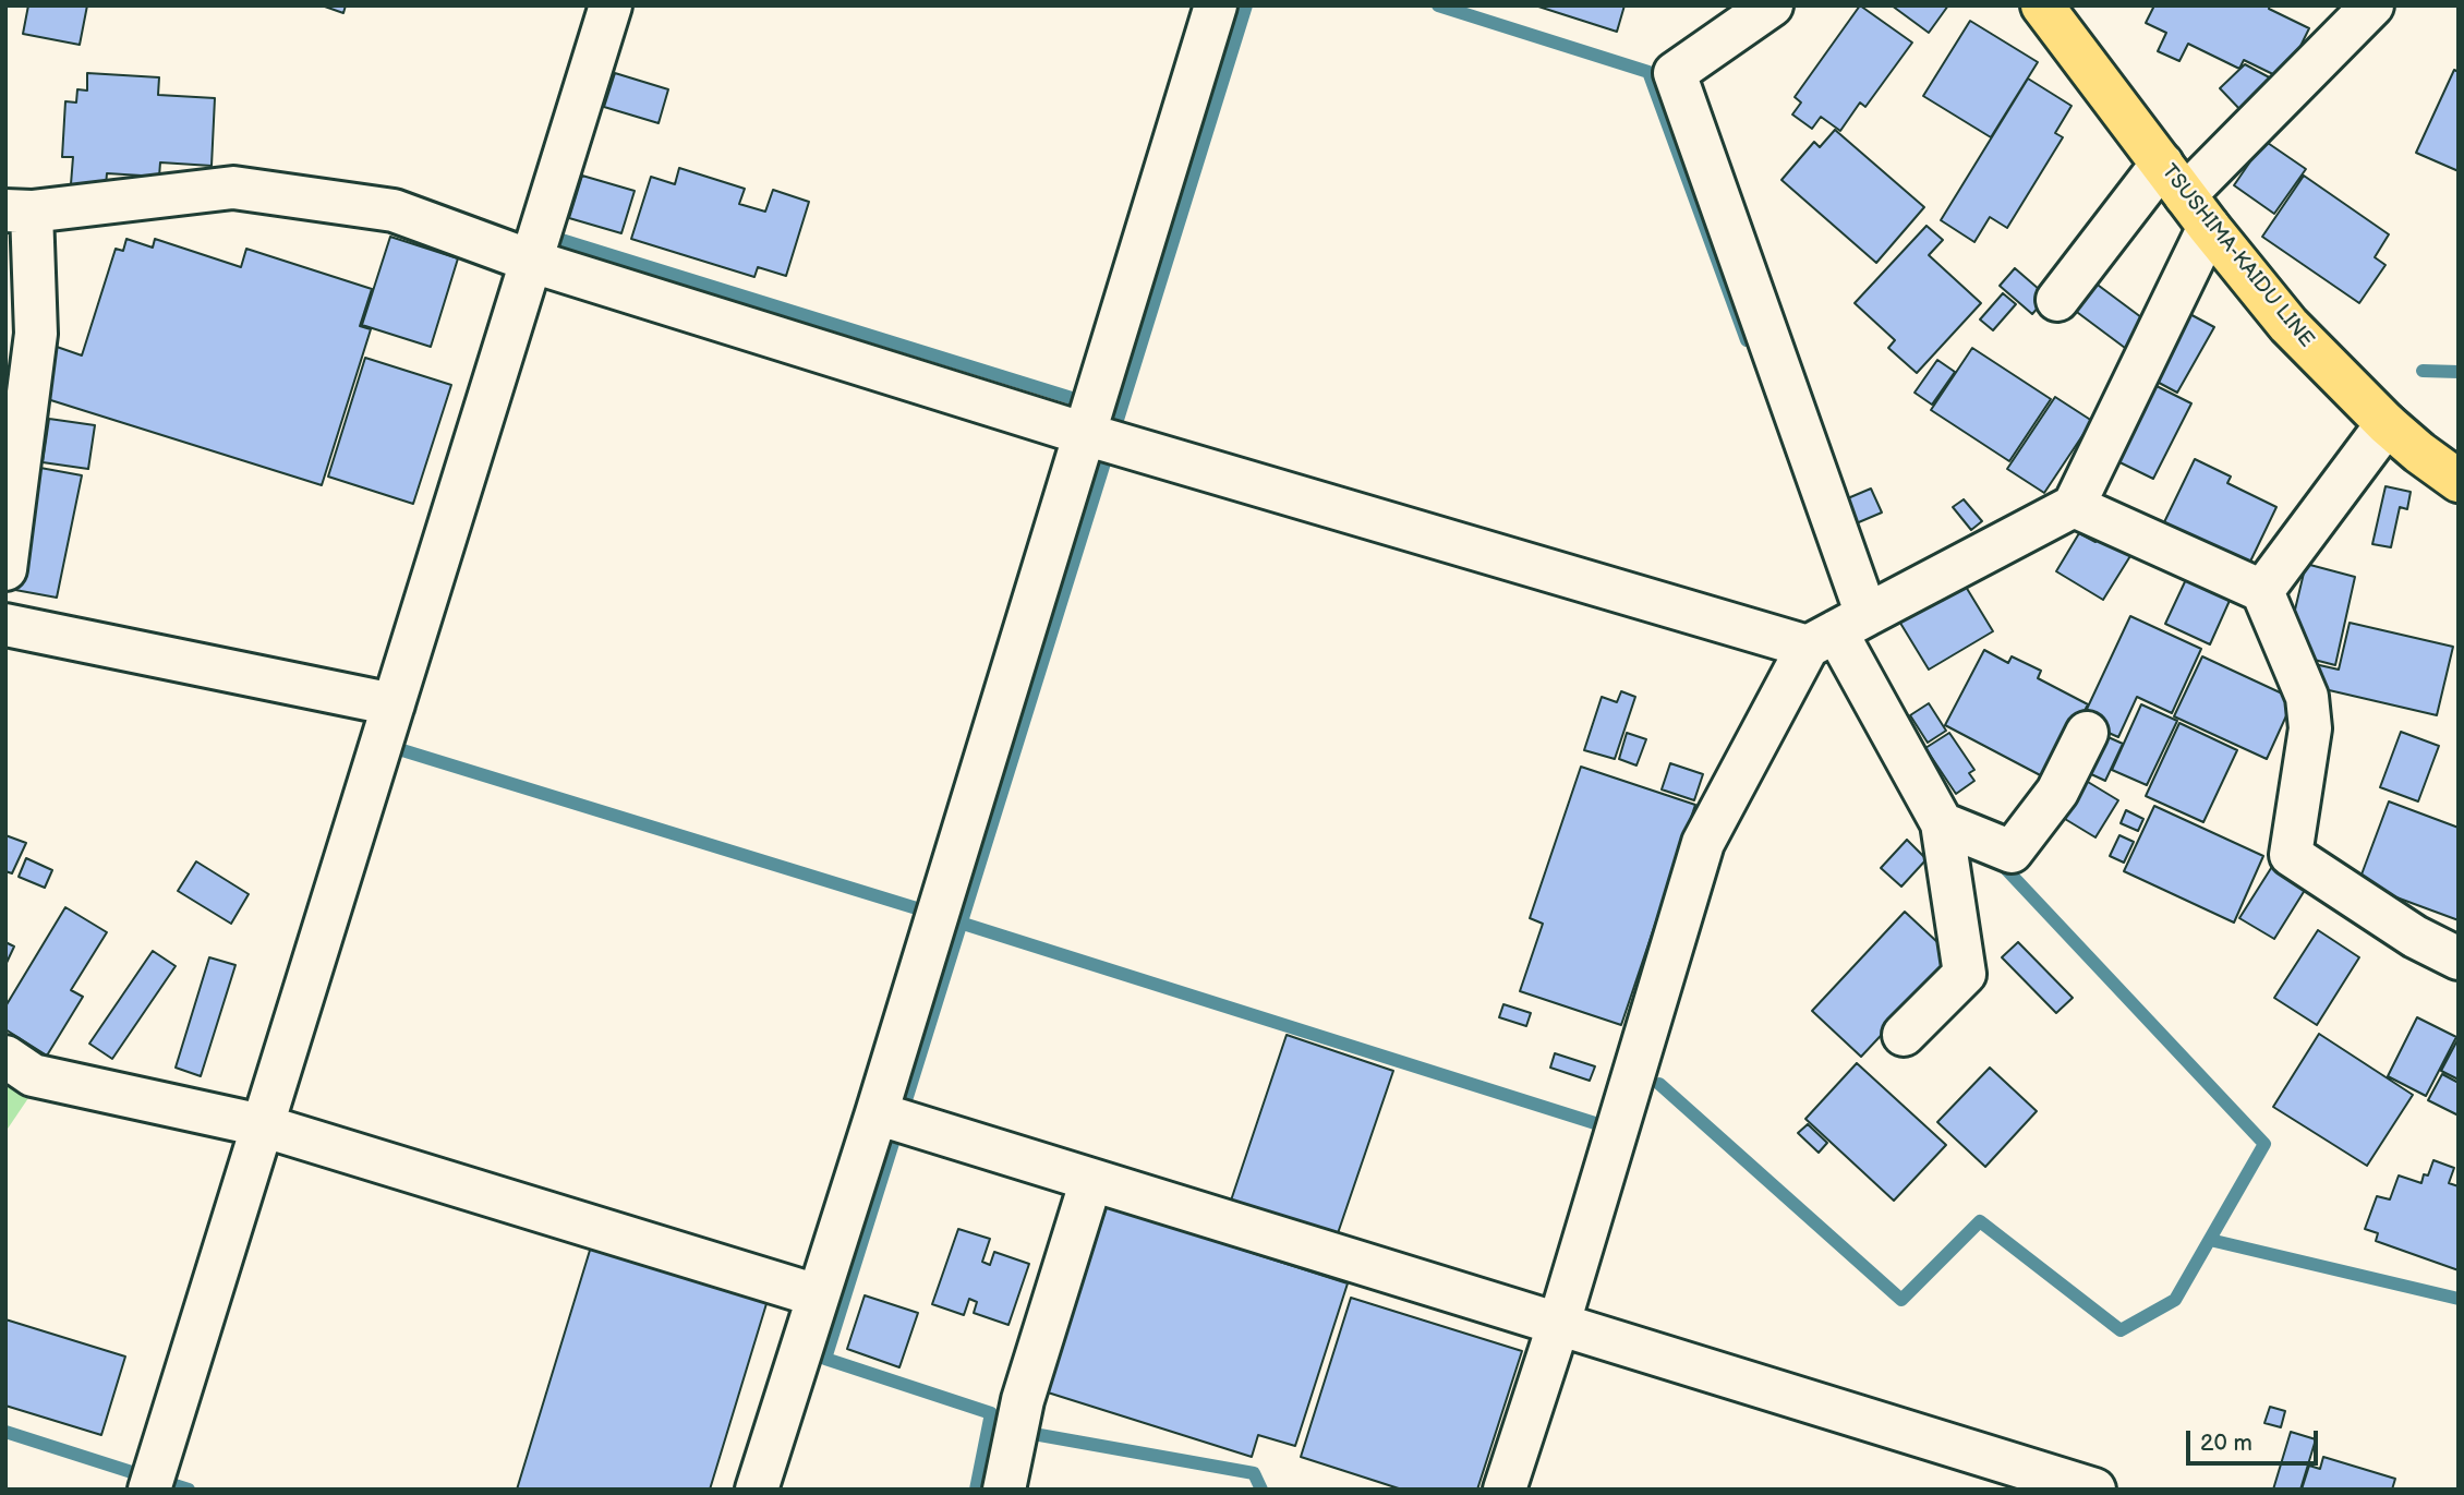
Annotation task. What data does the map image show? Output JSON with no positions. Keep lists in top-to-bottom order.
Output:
{
  "streets": {
    "main road": ["TSUSHIMA-KAIDU LINE"]
  },
  "scale_bar": "20 m"
}
